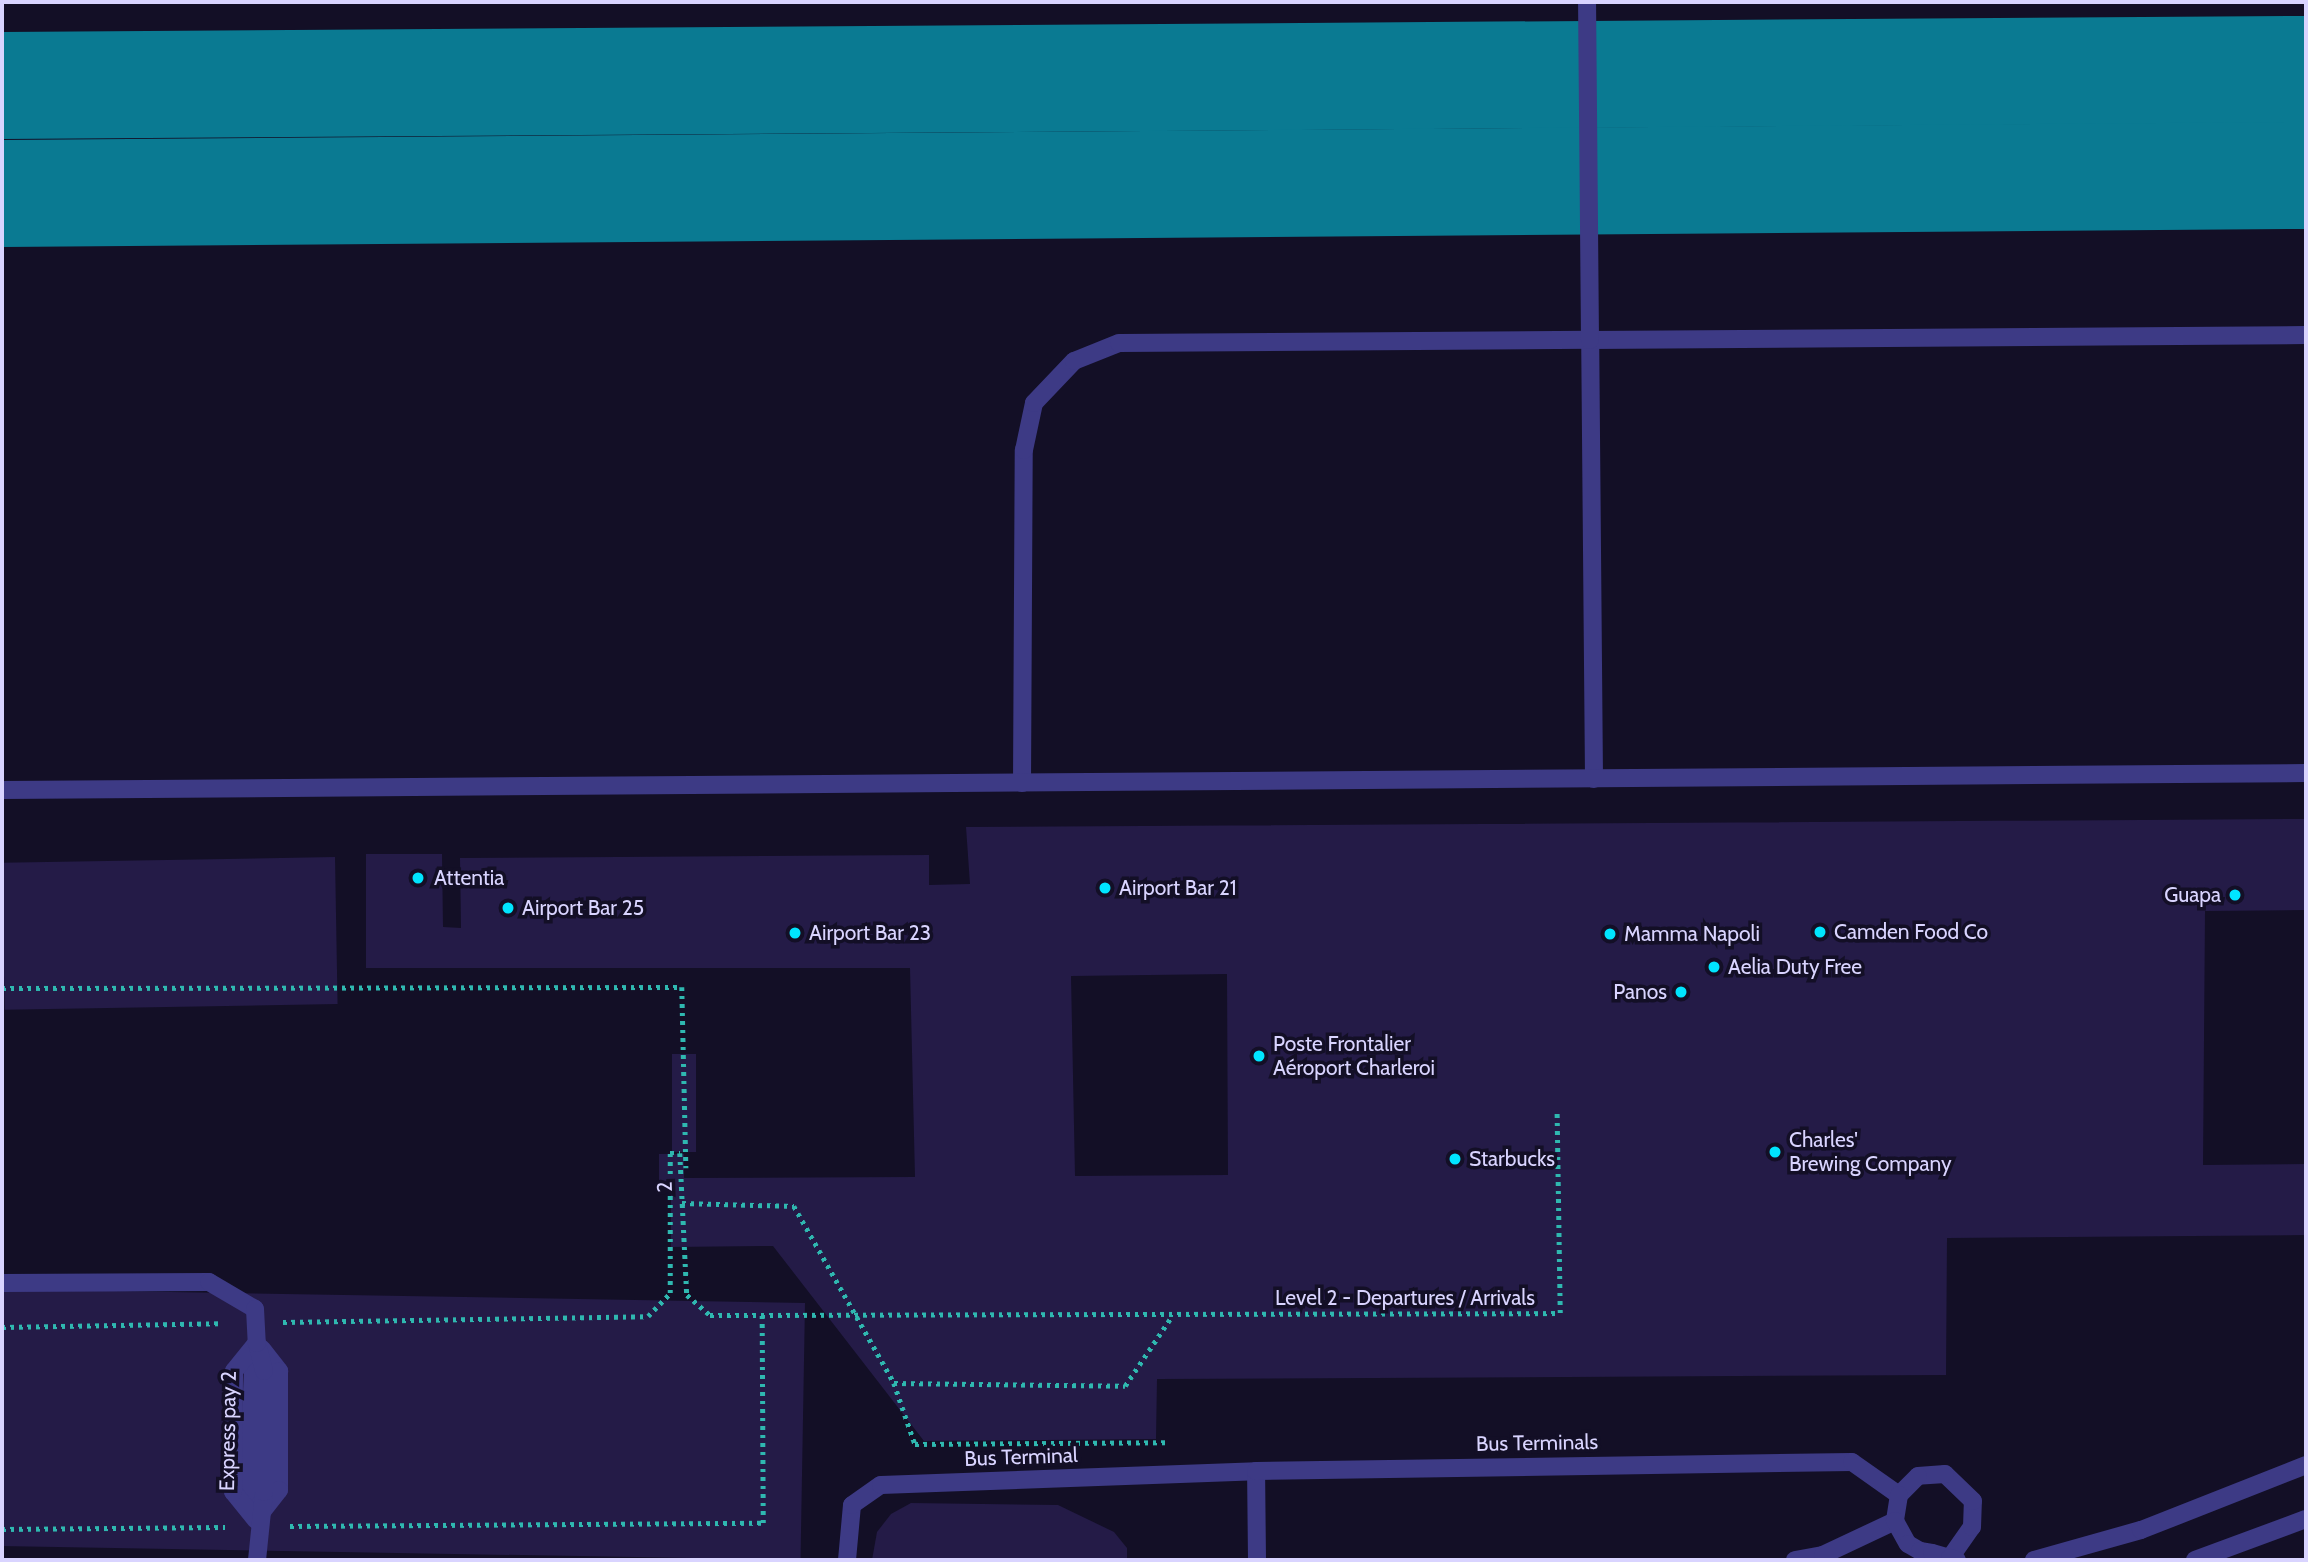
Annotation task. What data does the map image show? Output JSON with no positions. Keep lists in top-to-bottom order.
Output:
{
  "streets": {
    "street": ["Express pay 2", "Bus Terminals", "Bus Terminal"],
    "path": ["2", "Level 2 - Departures / Arrivals"]
  },
  "crossings": [
    ["Bus Terminals", "Bus Terminal"]
  ],
  "places": [
    "Attentia",
    "Airport Bar 21",
    "Guapa",
    "Airport Bar 25",
    "Camden Food Co",
    "Airport Bar 23",
    "Mamma Napoli",
    "Aelia Duty Free",
    "Panos",
    "Poste Frontalier Aéroport Charleroi",
    "Charles' Brewing Company",
    "Starbucks"
  ]
}
